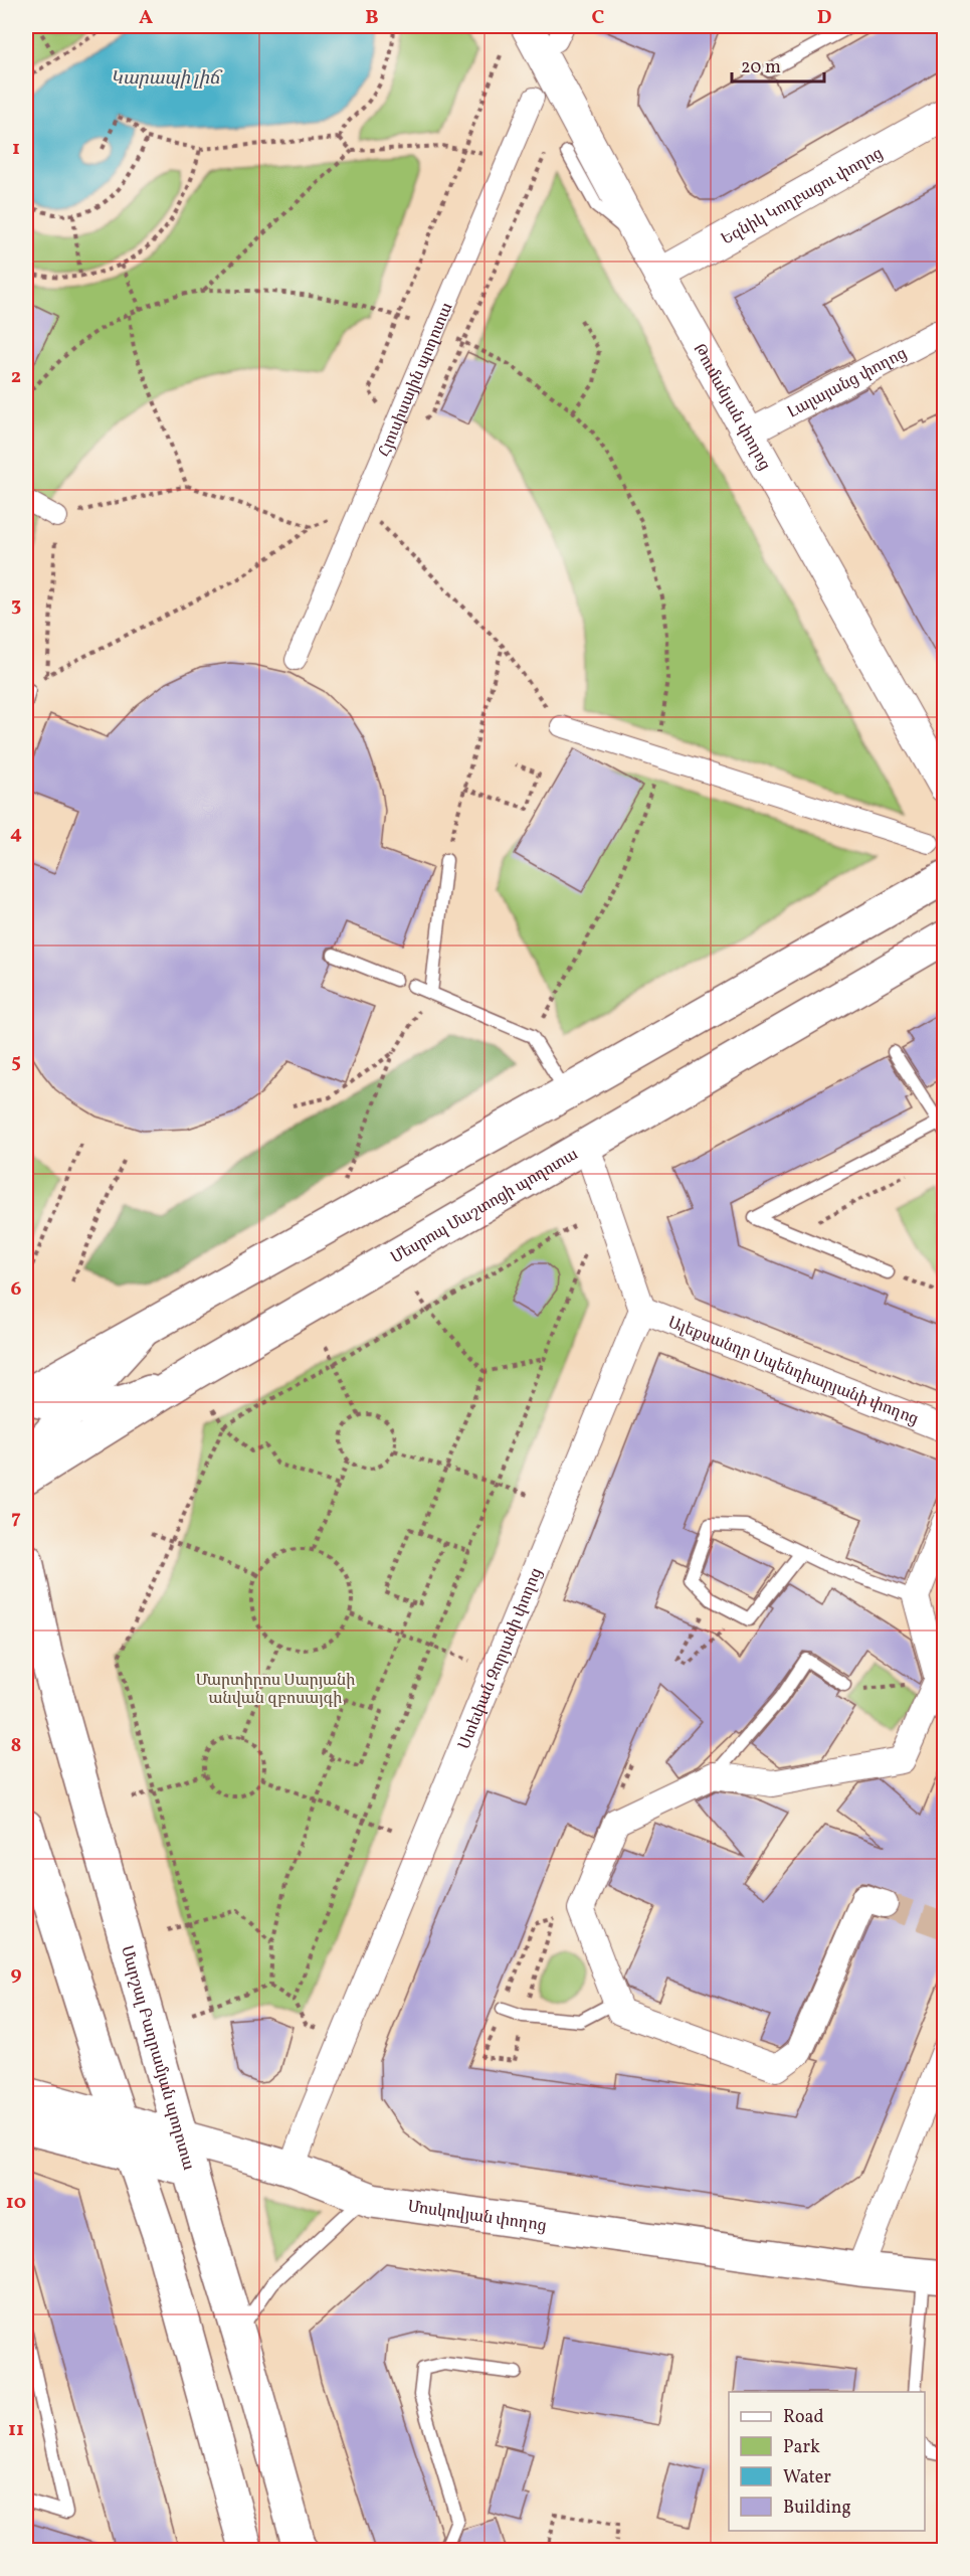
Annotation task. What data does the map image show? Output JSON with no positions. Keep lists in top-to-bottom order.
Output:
{
  "streets": {
    "main road": ["Մեսրոպ Մաշտոցի պողոտա", "Մարշալ Բաղրամյան պողոտա", "Մոսկովյան փողոց"],
    "street": [
      "Եզնիկ Կողբացու փողոց",
      "Հյուսիսային պողոտա",
      "Լալայանց փողոց",
      "Թումանյան փողոց",
      "Ալեքսանդր Սպենդիարյանի փողոց",
      "Ստեփան Զորյանի փողոց"
    ]
  },
  "crossings": [
    ["Եզնիկ Կողբացու փողոց", "Թումանյան փողոց"],
    ["Լալայանց փողոց", "Թումանյան փողոց"],
    ["Ալեքսանդր Սպենդիարյանի փողոց", "Ստեփան Զորյանի փողոց"],
    ["Ստեփան Զորյանի փողոց", "Մոսկովյան փողոց"],
    ["Մարշալ Բաղրամյան պողոտա", "Մոսկովյան փողոց"]
  ],
  "water": ["Կարապի լիճ"],
  "parks": ["Մարտիրոս Սարյանի անվան զբոսայգի"],
  "legend": [
    "Road",
    "Park",
    "Water",
    "Building"
  ],
  "scale_bar": "20 m",
  "grid": {
    "columns": [
      "A",
      "B",
      "C",
      "D"
    ],
    "rows": [
      "1",
      "2",
      "3",
      "4",
      "5",
      "6",
      "7",
      "8",
      "9",
      "10",
      "11"
    ]
  }
}
